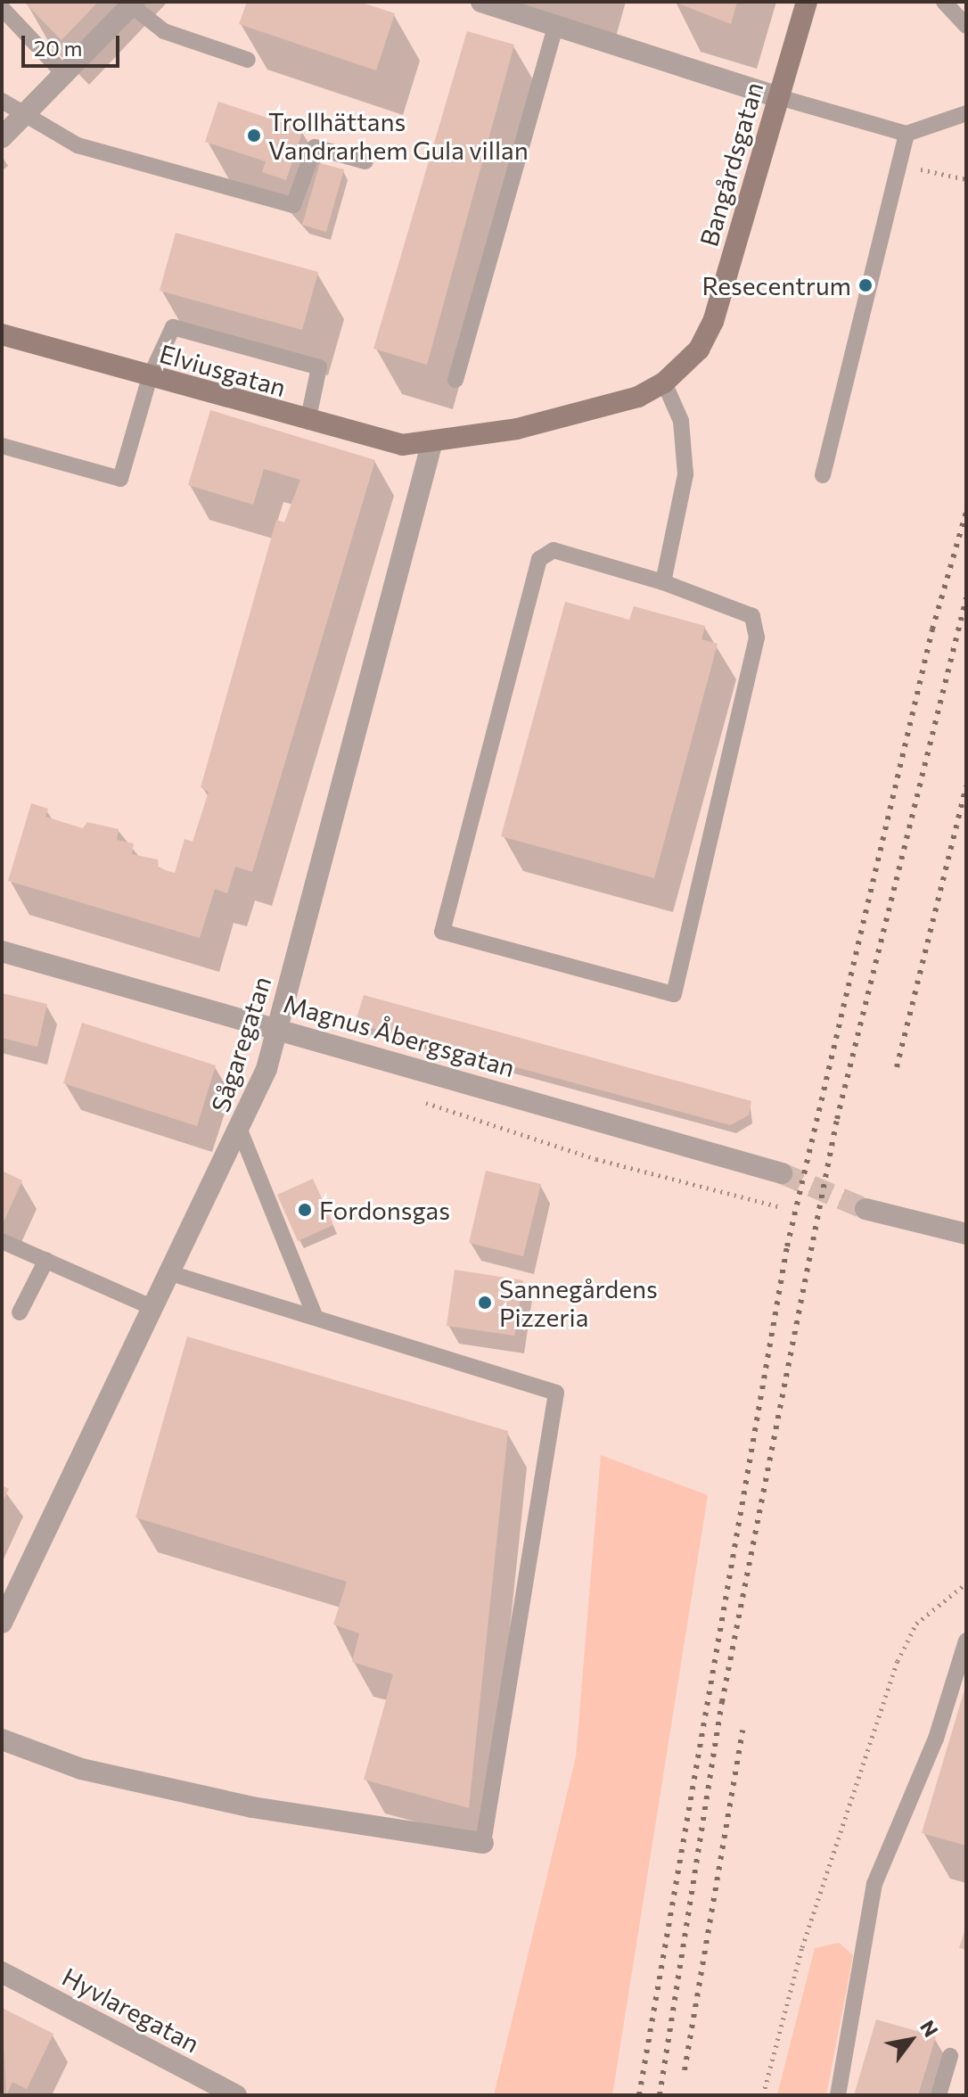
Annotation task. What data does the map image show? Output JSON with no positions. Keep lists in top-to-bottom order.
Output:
{
  "streets": {
    "street": [
      "Bangårdsgatan",
      "Elviusgatan",
      "Magnus Åbergsgatan",
      "Sågaregatan",
      "Hyvlaregatan"
    ]
  },
  "crossings": [
    ["Bangårdsgatan", "Elviusgatan"],
    ["Bangårdsgatan", "Sågaregatan"],
    ["Elviusgatan", "Sågaregatan"],
    ["Magnus Åbergsgatan", "Sågaregatan"]
  ],
  "places": [
    "Trollhättans Vandrarhem Gula villan",
    "Resecentrum",
    "Fordonsgas",
    "Sannegårdens Pizzeria"
  ],
  "scale_bar": "20 m",
  "north": "top right"
}
